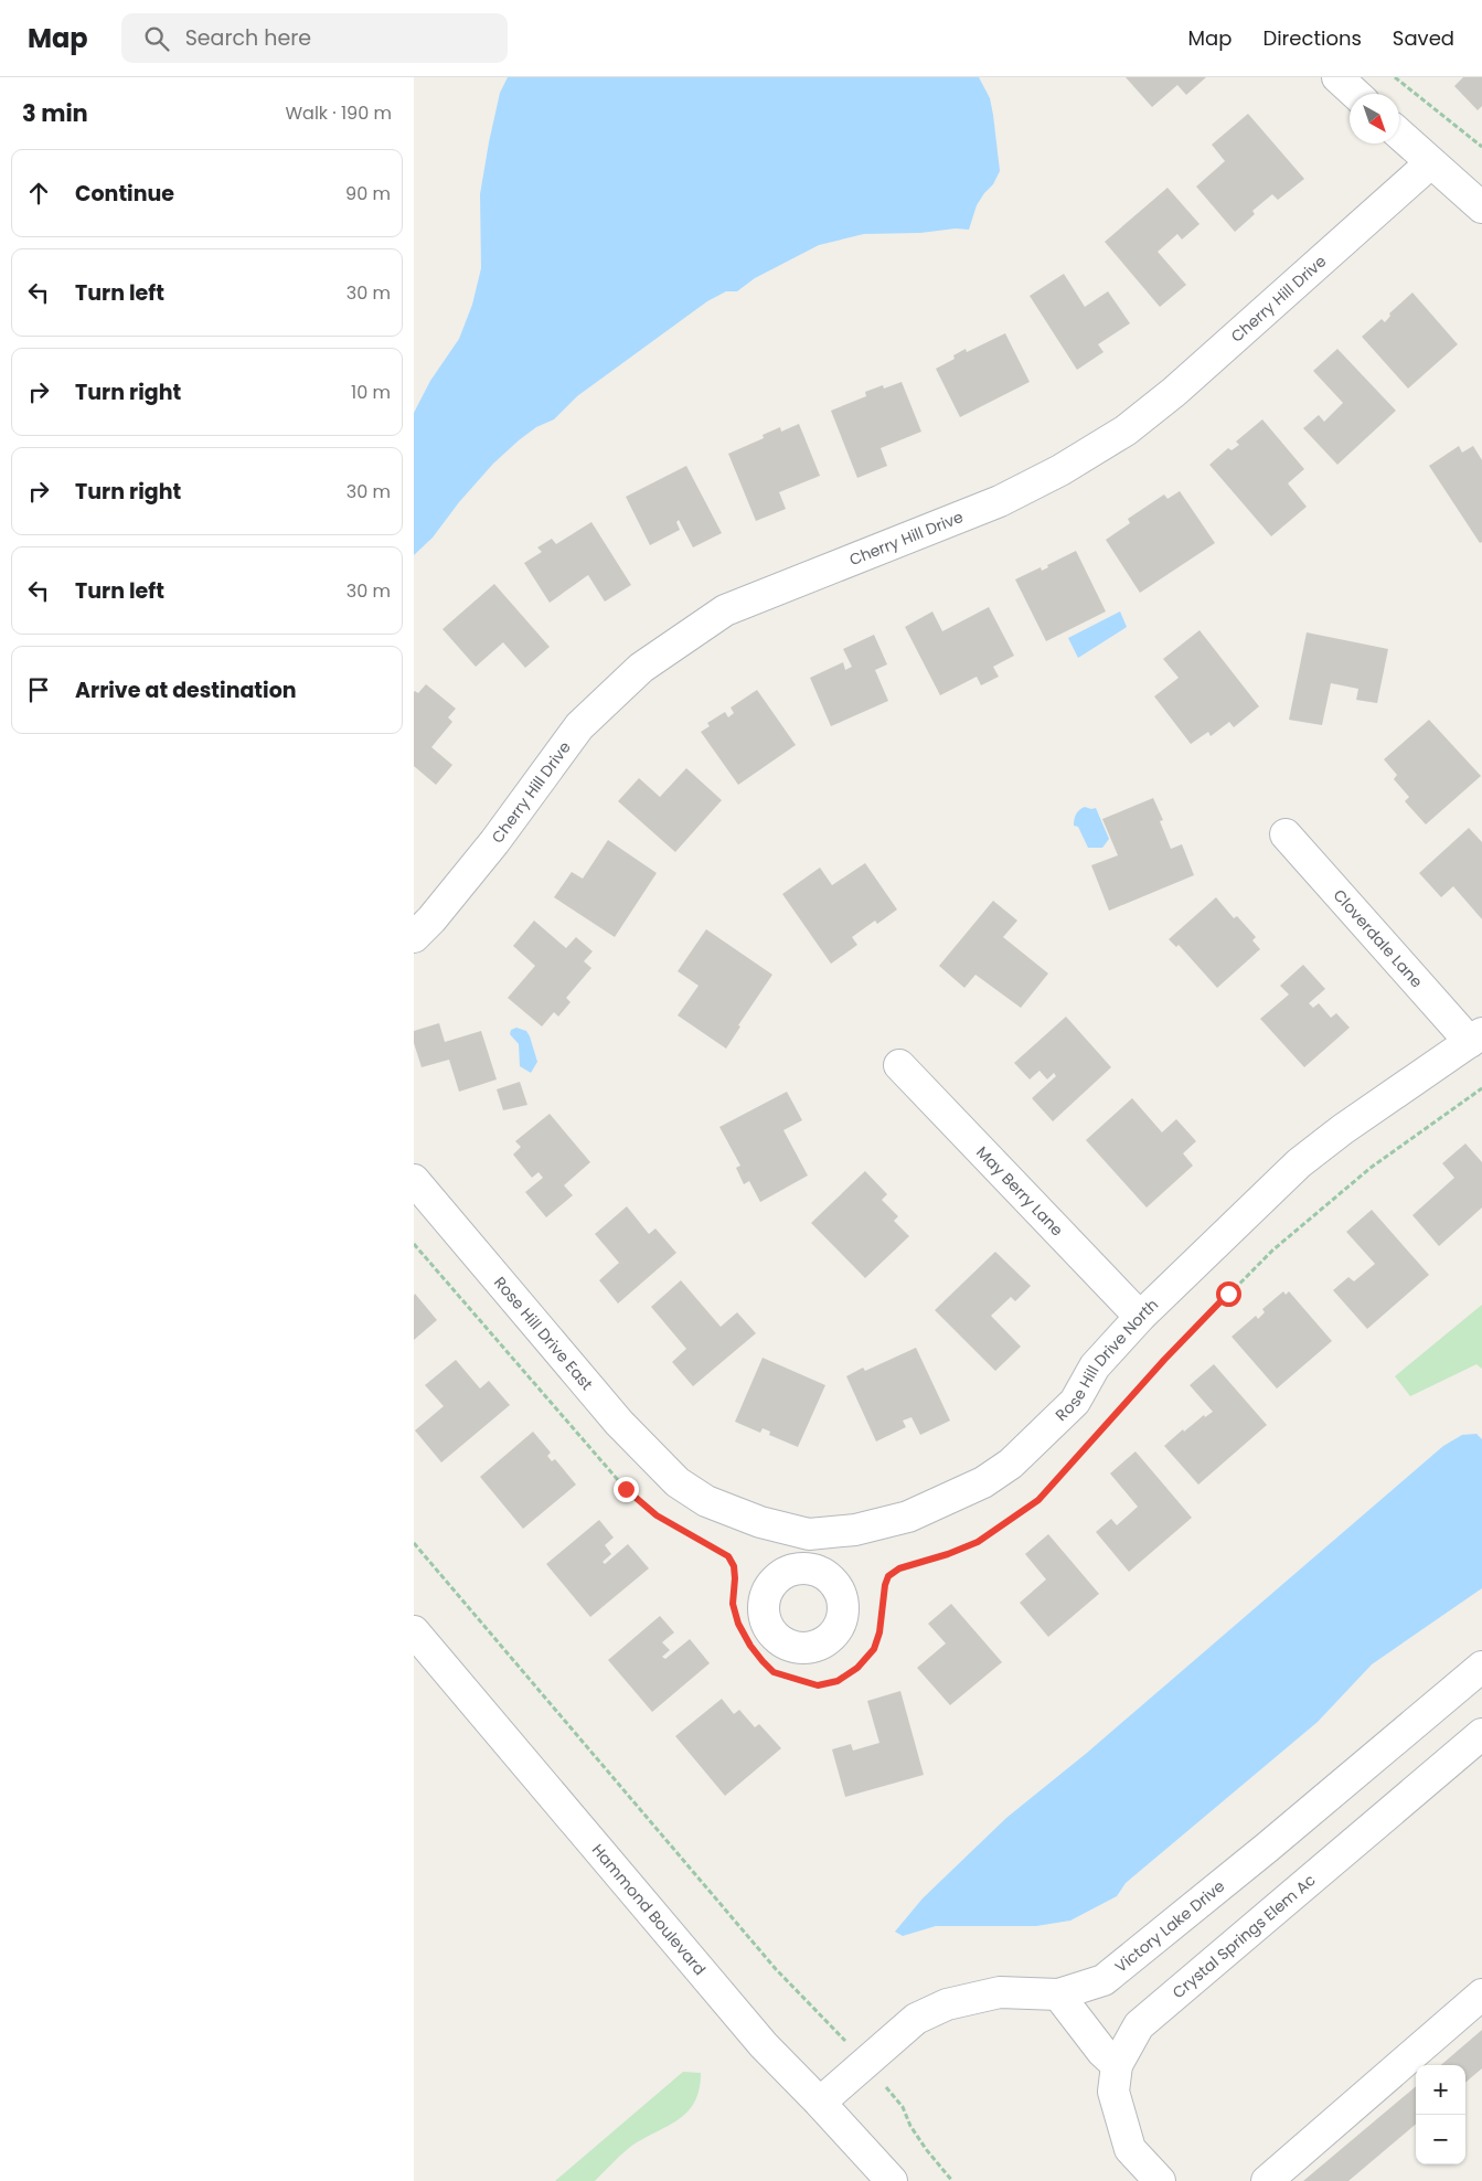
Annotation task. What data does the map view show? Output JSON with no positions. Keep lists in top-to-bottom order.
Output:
{
  "streets": {
    "street": [
      "Cherry Hill Drive",
      "Cloverdale Lane",
      "May Berry Lane",
      "Rose Hill Drive East",
      "Rose Hill Drive North",
      "Hammond Boulevard",
      "Victory Lake Drive",
      "Crystal Springs Elem Ac"
    ]
  },
  "crossings": [
    ["Cloverdale Lane", "Rose Hill Drive North"],
    ["May Berry Lane", "Rose Hill Drive North"],
    ["Rose Hill Drive East", "Rose Hill Drive North"],
    ["Hammond Boulevard", "Victory Lake Drive"]
  ],
  "north": "bottom right",
  "page": {
    "header": "Map",
    "search": "Search here",
    "nav": ["Map", "Directions", "Saved"],
    "heading": ["3 min", "Walk · 190 m"],
    "list": [
      ["Continue", "90 m"],
      ["Turn left", "30 m"],
      ["Turn right", "10 m"],
      ["Turn right", "30 m"],
      ["Turn left", "30 m"],
      "Arrive at destination"
    ],
    "map_buttons": ["+", "−"]
  }
}
